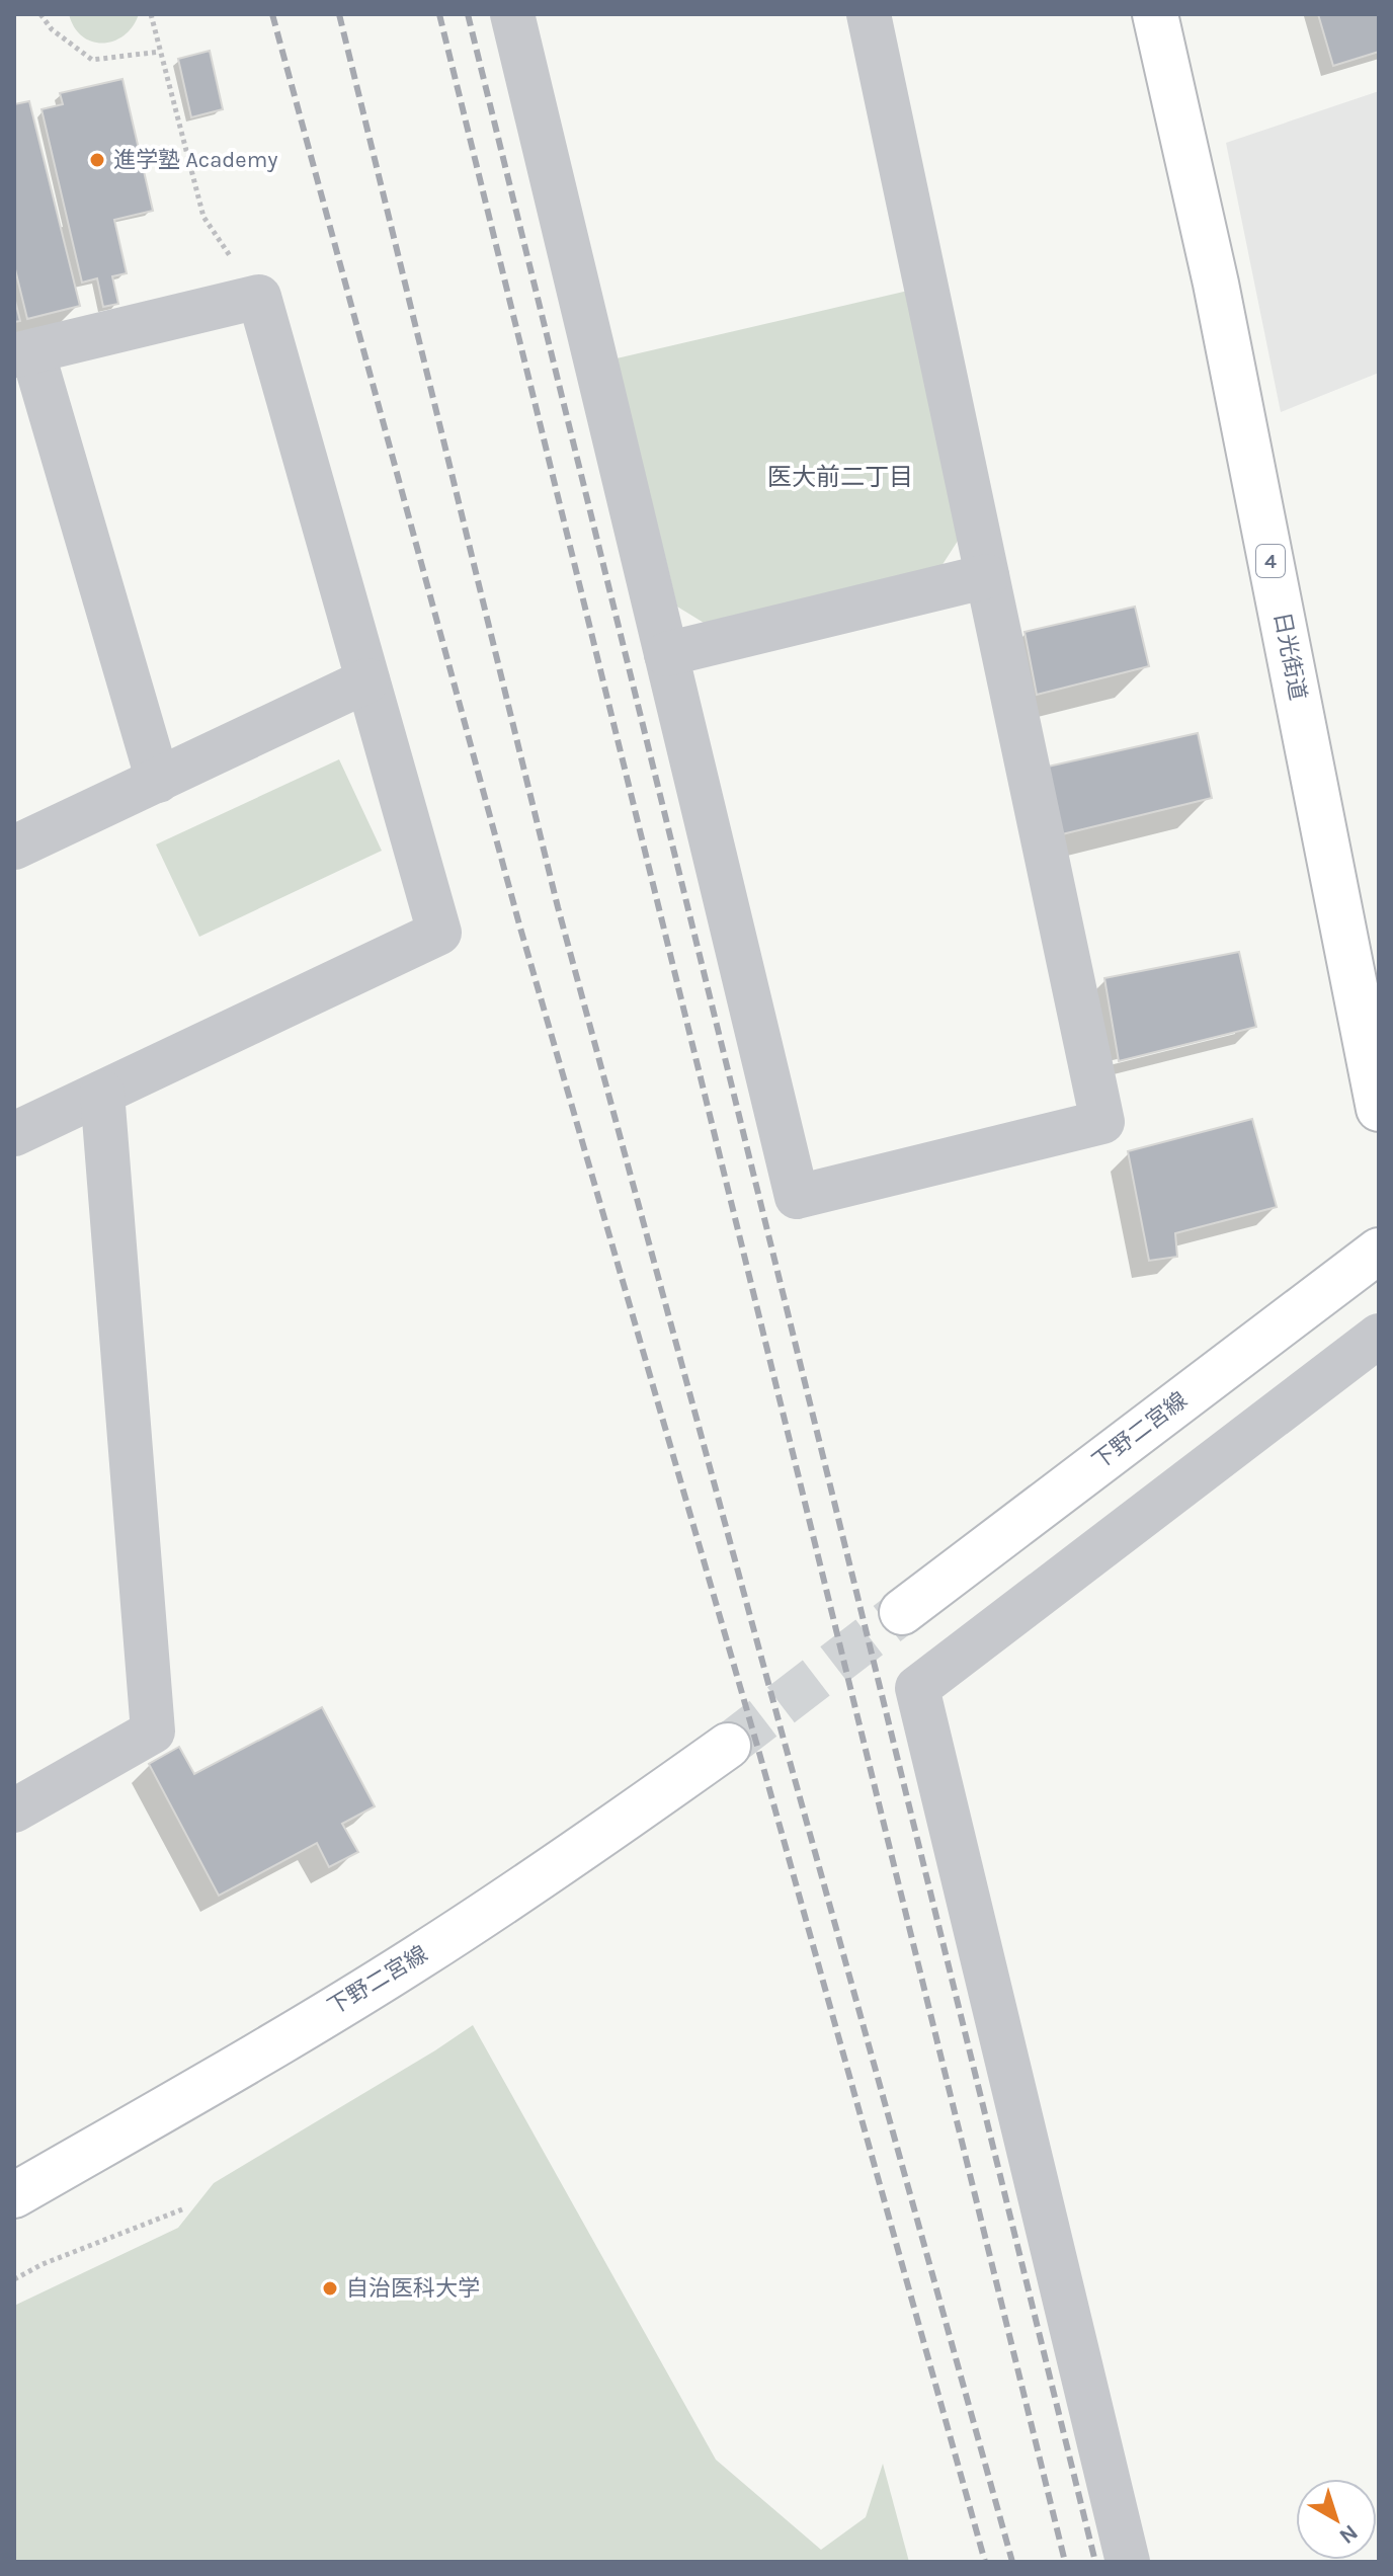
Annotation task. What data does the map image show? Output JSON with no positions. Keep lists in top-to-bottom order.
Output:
{
  "streets": {
    "main road": ["4", "日光街道", "下野二宮線"]
  },
  "districts": ["医大前二丁目"],
  "places": ["進学塾 Academy", "自治医科大学"],
  "north": "bottom right"
}
